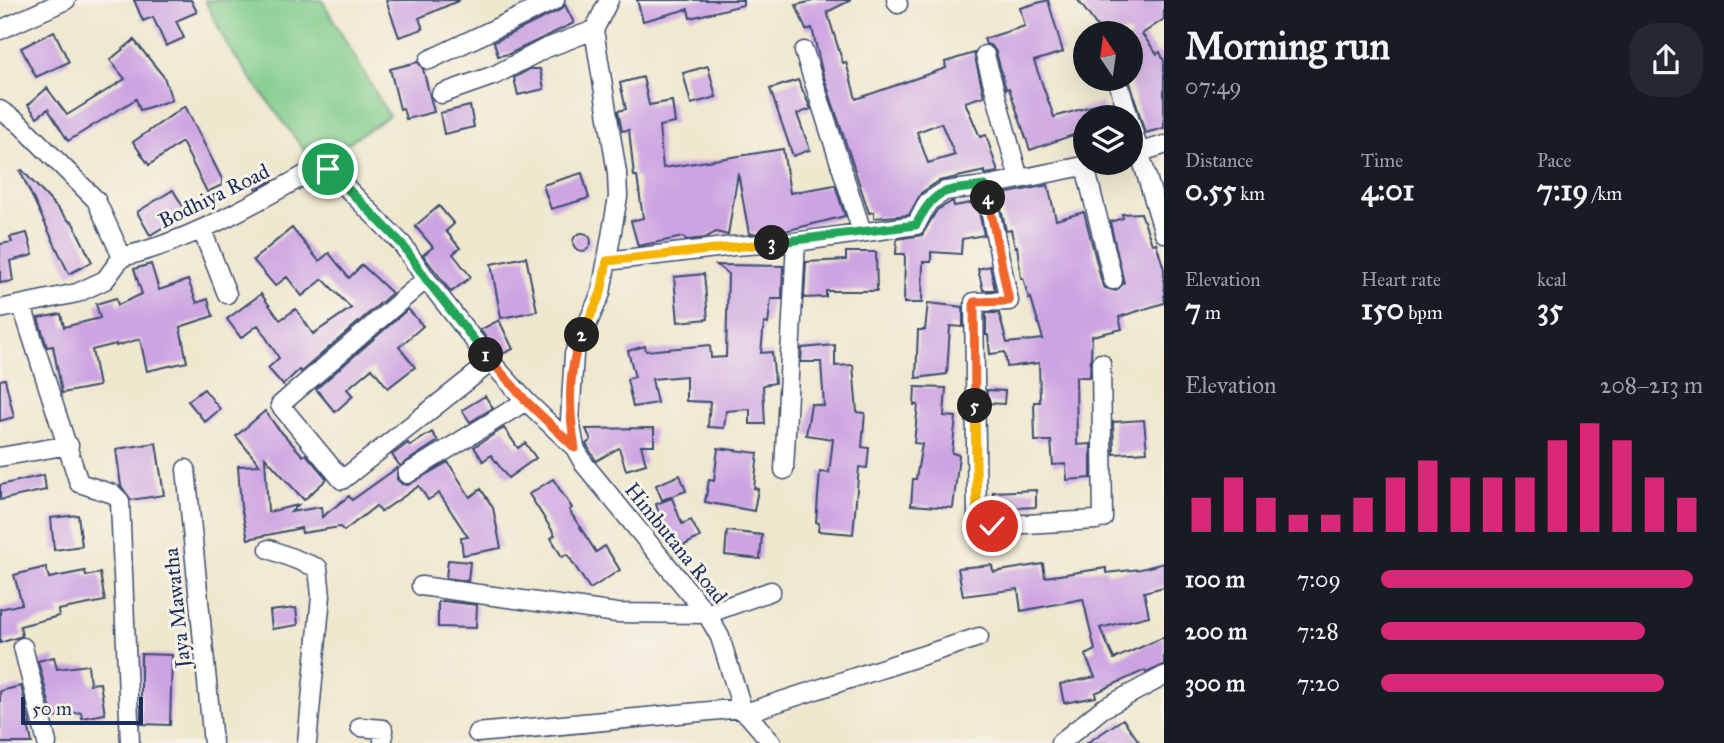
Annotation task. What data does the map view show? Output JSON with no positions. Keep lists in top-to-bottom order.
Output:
{
  "streets": {
    "street": ["Bodhiya Road", "Himbutana Road", "Jaya Mawatha"]
  },
  "crossings": [
    ["Bodhiya Road", "Himbutana Road"]
  ],
  "scale_bar": "50 m",
  "north": "top",
  "page": {
    "heading": ["Morning run", "07:49"],
    "stats": [
      ["Distance", "0.55 km"],
      ["Time", "4:01"],
      ["Pace", "7:19 /km"],
      ["Elevation", "7 m"],
      ["Heart rate", "150 bpm"],
      ["kcal", "35"]
    ],
    "pins": [
      "4",
      "3",
      "2",
      "1",
      "5"
    ],
    "chart": ["Elevation", "208–213 m"],
    "list": [
      {
        "name": "100 m",
        "note": "7:09"
      },
      {
        "name": "200 m",
        "note": "7:28"
      },
      {
        "name": "300 m",
        "note": "7:20"
      }
    ],
    "scale": "50 m"
  }
}
